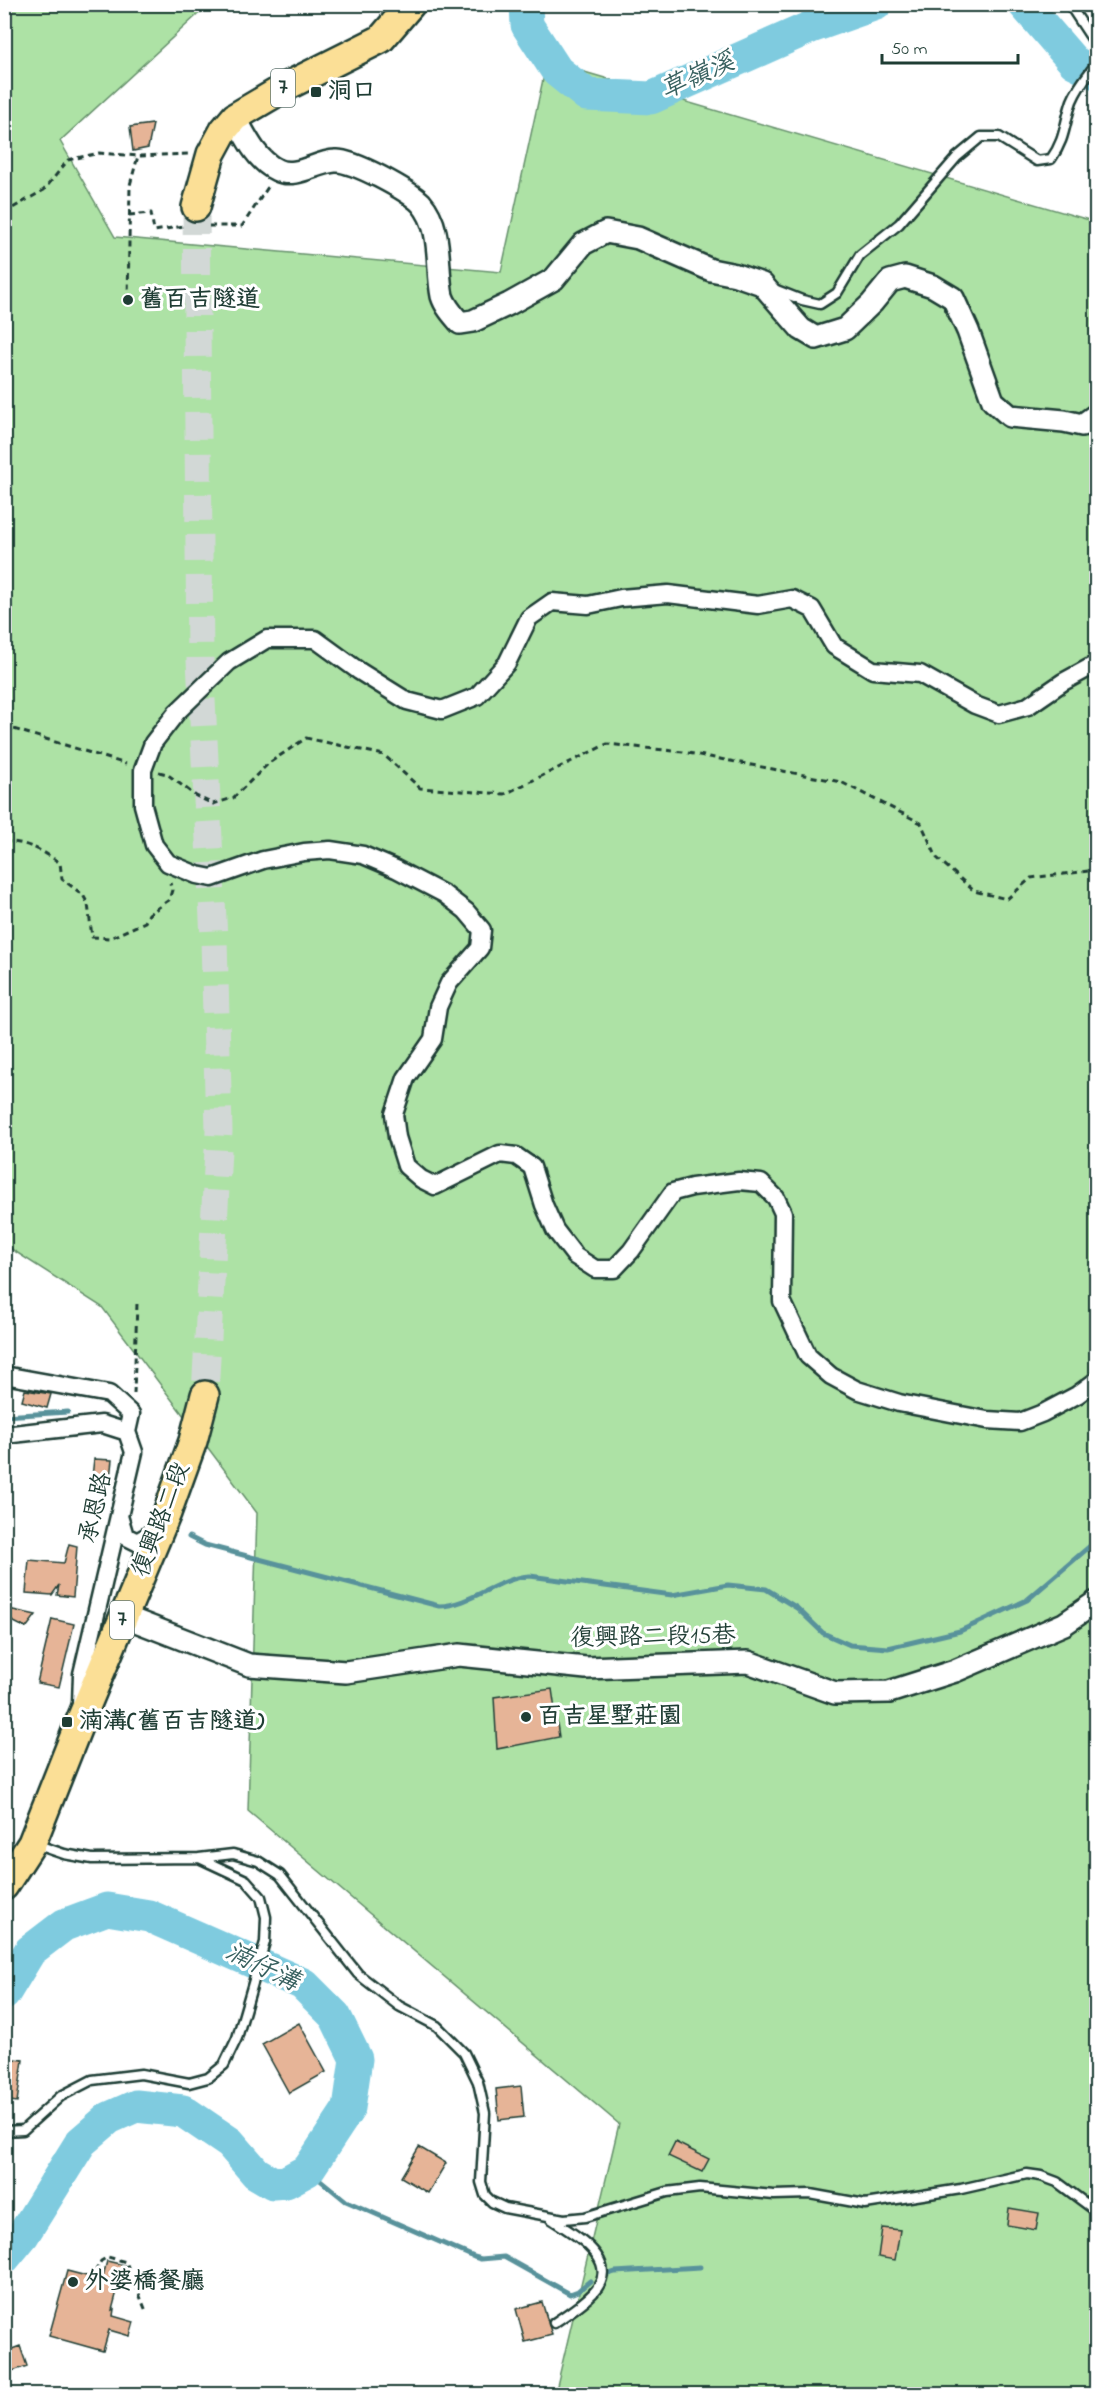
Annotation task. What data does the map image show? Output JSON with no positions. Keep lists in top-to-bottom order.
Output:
{
  "streets": {
    "main road": ["7", "復興路二段"],
    "street": ["承恩路", "復興路二段15巷"]
  },
  "crossings": [
    ["7", "復興路二段"],
    ["承恩路", "復興路二段"],
    ["復興路二段", "復興路二段15巷"]
  ],
  "water": ["草嶺溪", "湳仔溝"],
  "places": {
    "transit": ["洞口", "湳溝(舊百吉隧道)"],
    "other": ["舊百吉隧道", "百吉星墅莊園", "外婆橋餐廳"]
  },
  "scale_bar": "50 m"
}
